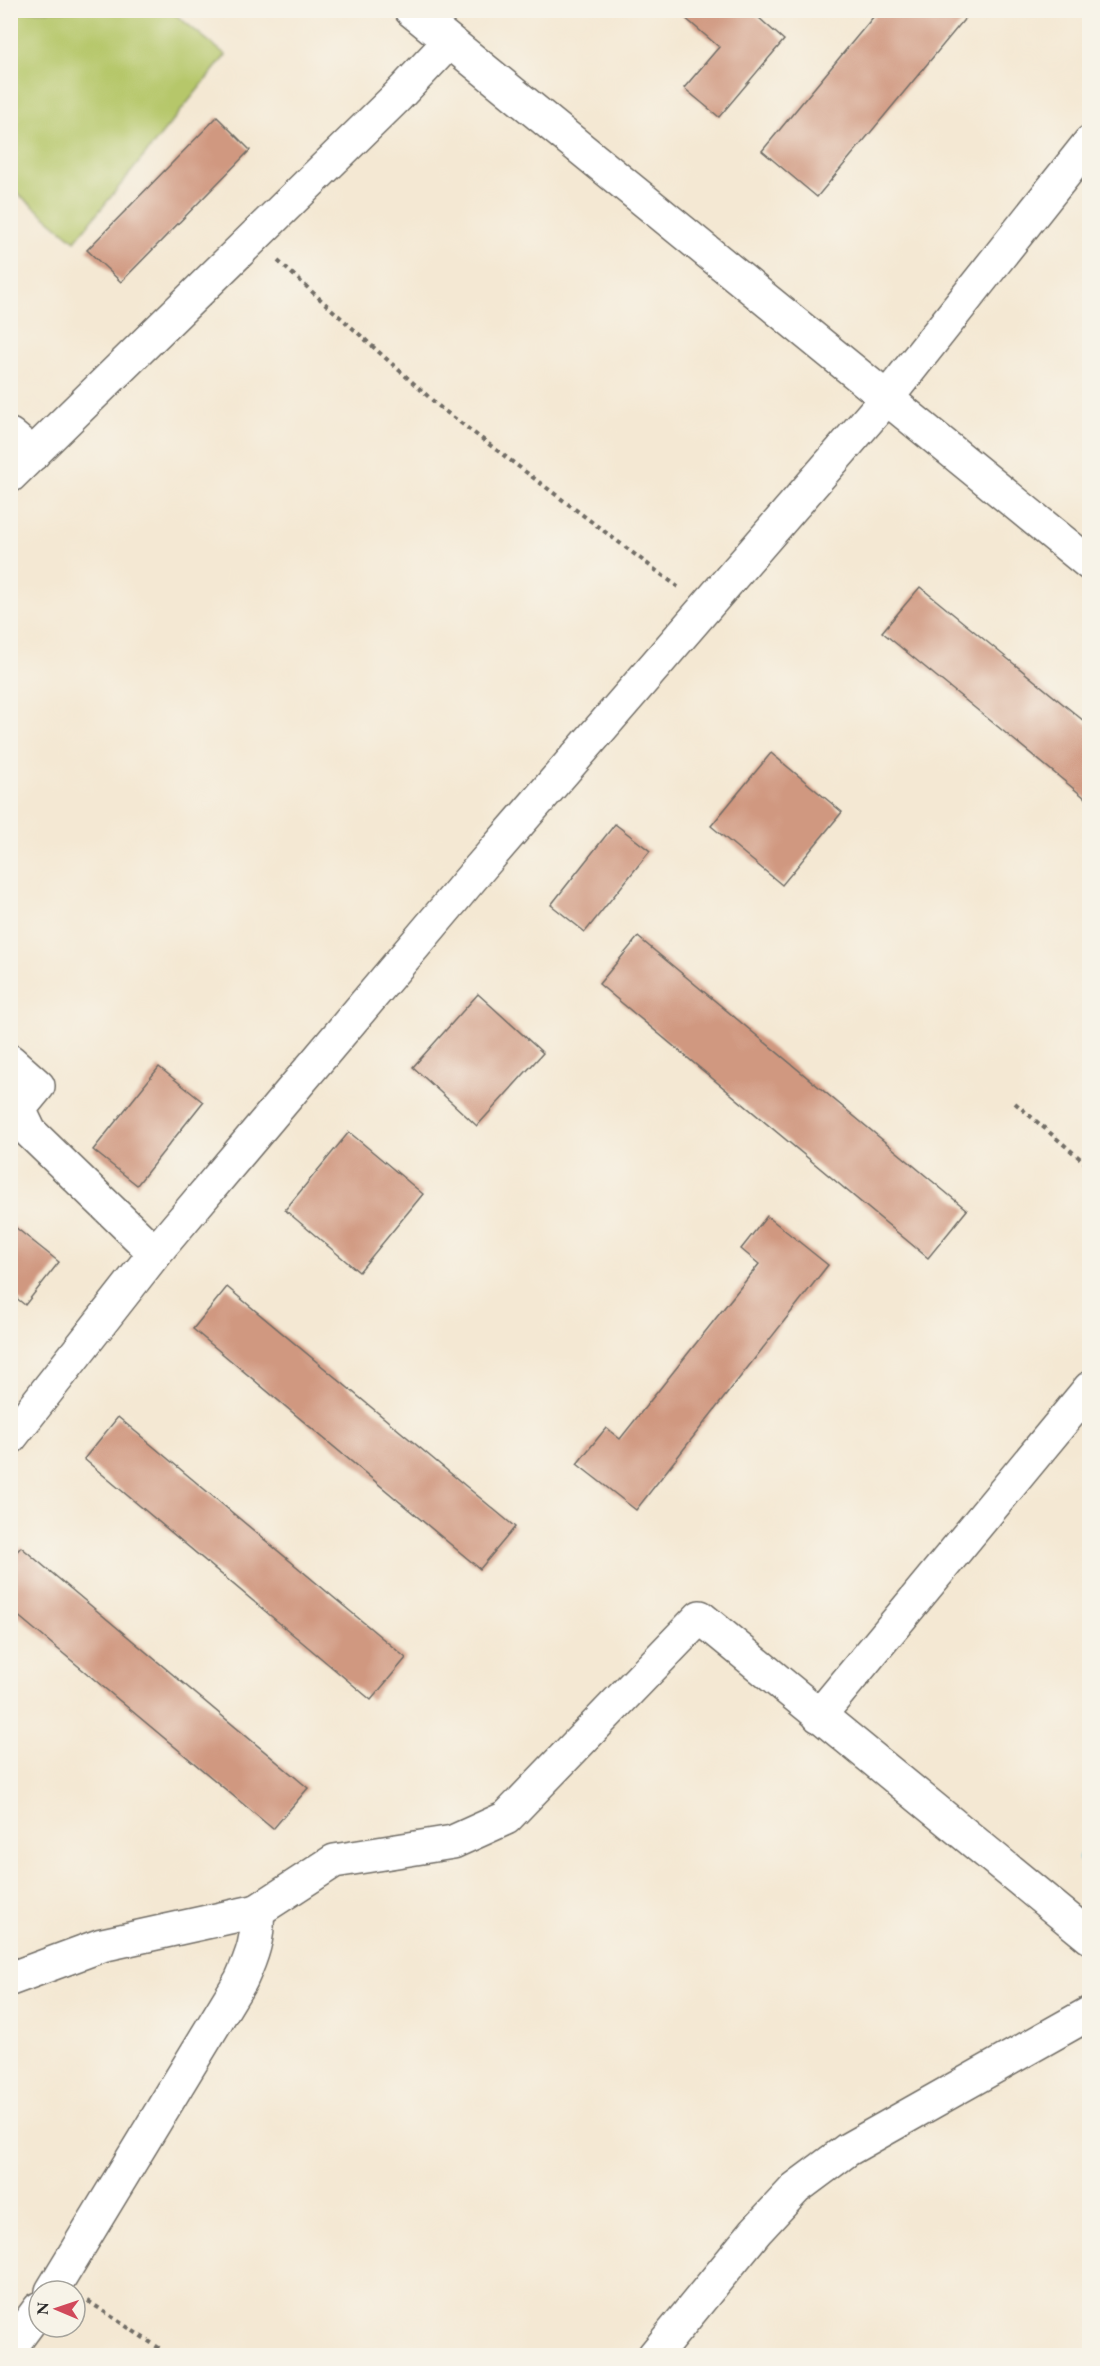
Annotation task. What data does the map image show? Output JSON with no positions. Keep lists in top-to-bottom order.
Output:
{
  "north": "left"
}
